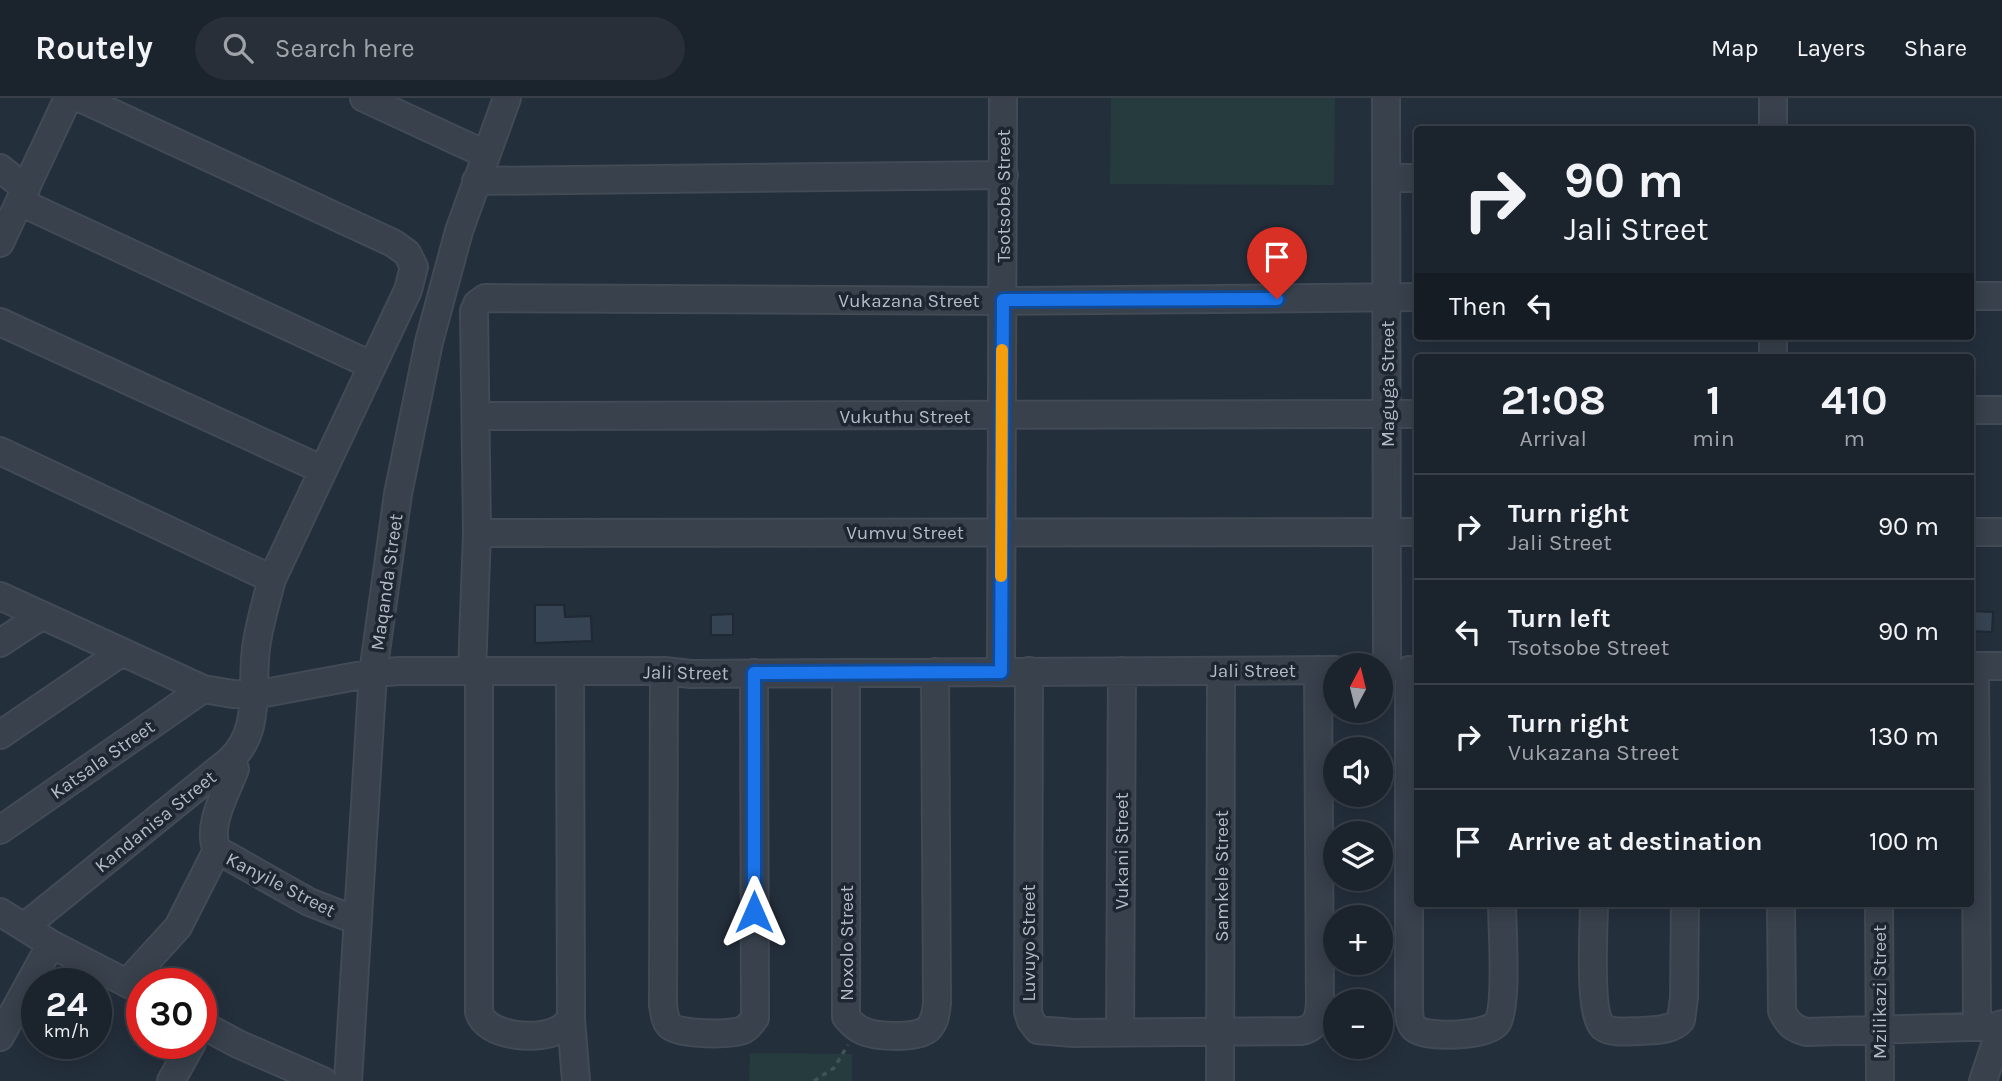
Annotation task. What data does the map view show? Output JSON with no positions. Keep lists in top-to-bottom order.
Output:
{
  "streets": {
    "street": [
      "Tsotsobe Street",
      "Vukazana Street",
      "Maguga Street",
      "Vukuthu Street",
      "Vumvu Street",
      "Maqanda Street",
      "Jali Street",
      "Katsala Street",
      "Kandanisa Street",
      "Vukani Street",
      "Samkele Street",
      "Kanyile Street",
      "Noxolo Street",
      "Luvuyo Street",
      "Mzilikazi Street"
    ]
  },
  "crossings": [
    ["Tsotsobe Street", "Vukazana Street"],
    ["Tsotsobe Street", "Vukuthu Street"],
    ["Tsotsobe Street", "Vumvu Street"],
    ["Tsotsobe Street", "Jali Street"],
    ["Vukazana Street", "Maguga Street"],
    ["Vukazana Street", "Vukuthu Street"],
    ["Maguga Street", "Vukuthu Street"],
    ["Maguga Street", "Vumvu Street"],
    ["Maqanda Street", "Jali Street"],
    ["Maqanda Street", "Kanyile Street"],
    ["Jali Street", "Katsala Street"],
    ["Jali Street", "Kandanisa Street"],
    ["Jali Street", "Vukani Street"],
    ["Jali Street", "Samkele Street"],
    ["Jali Street", "Noxolo Street"],
    ["Jali Street", "Luvuyo Street"],
    ["Kandanisa Street", "Kanyile Street"],
    ["Vukani Street", "Luvuyo Street"],
    ["Samkele Street", "Luvuyo Street"]
  ],
  "north": "top",
  "page": {
    "header": "Routely",
    "search": "Search here",
    "nav": ["Map", "Layers", "Share"],
    "turn": ["90 m", "Jali Street"],
    "then": "Then",
    "eta": [
      "21:08",
      "Arrival",
      "1",
      "min",
      "410",
      "m"
    ],
    "list": [
      {
        "name": "Turn right",
        "note": "Jali Street",
        "value": "90 m"
      },
      {
        "name": "Turn left",
        "note": "Tsotsobe Street",
        "value": "90 m"
      },
      {
        "name": "Turn right",
        "note": "Vukazana Street",
        "value": "130 m"
      },
      {
        "name": "Arrive at destination",
        "value": "100 m"
      }
    ],
    "map_buttons": ["+", "−"],
    "speed": "24 km/h",
    "limit": "30"
  }
}
